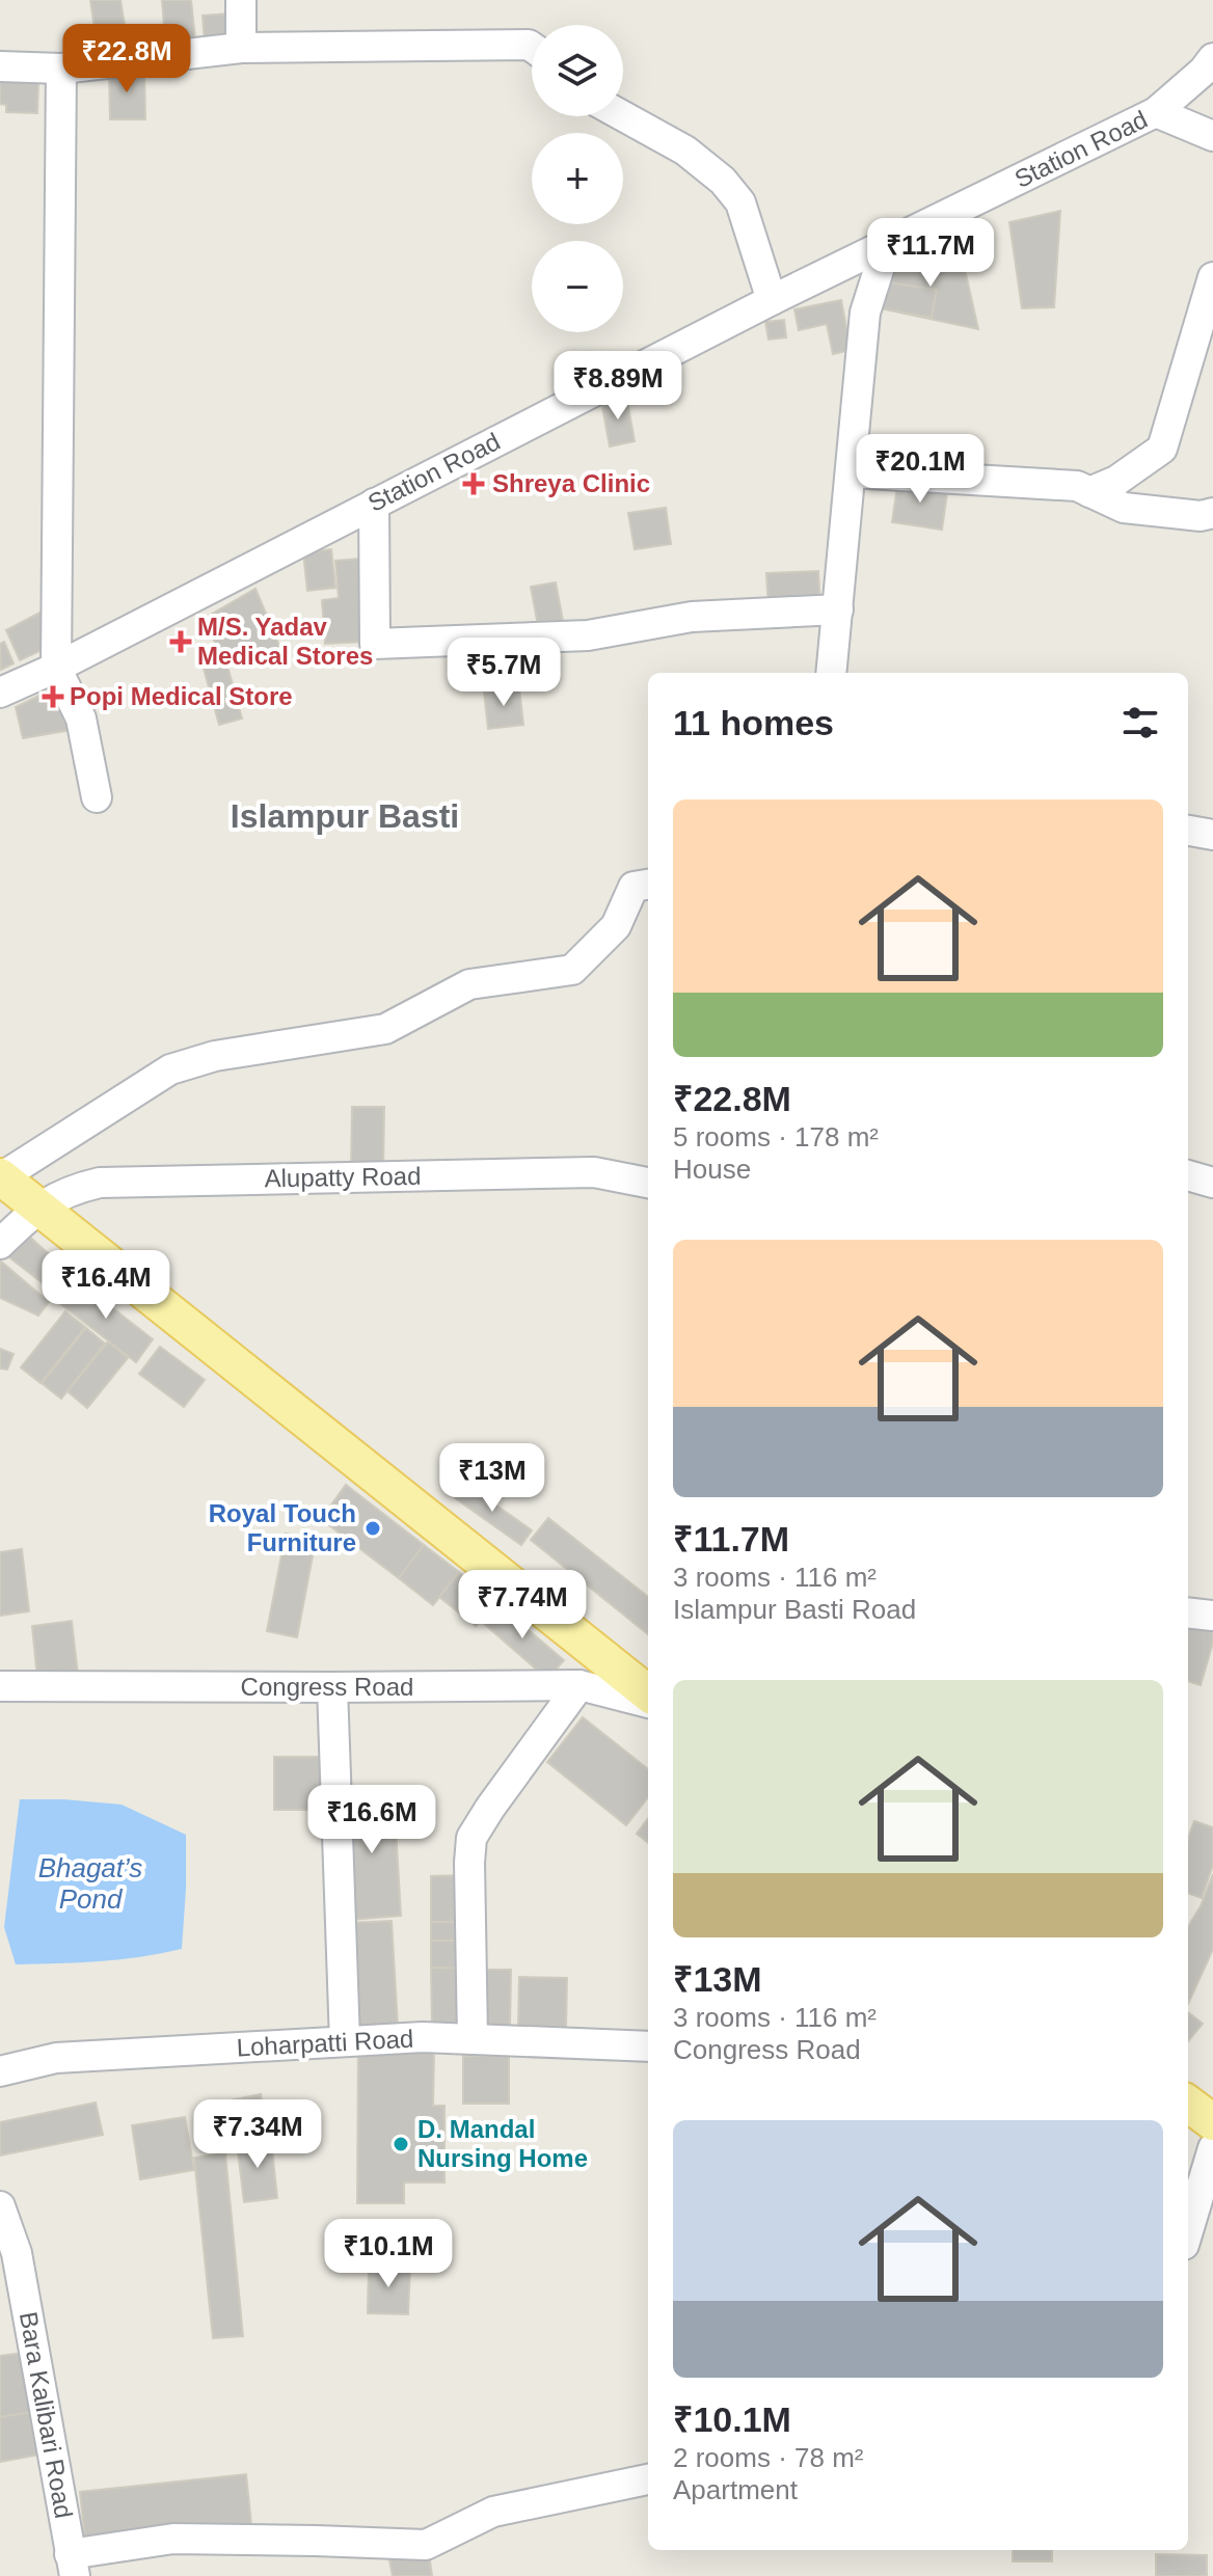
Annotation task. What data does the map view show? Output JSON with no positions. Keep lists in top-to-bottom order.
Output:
{
  "streets": {
    "street": [
      "Station Road",
      "Alupatty Road",
      "Congress Road",
      "Loharpatti Road",
      "Bara Kalibari Road"
    ]
  },
  "districts": ["Islampur Basti"],
  "water": ["Bhagat’s Pond"],
  "places": {
    "health": ["Shreya Clinic", "M/S. Yadav Medical Stores", "Popi Medical Store"],
    "other": ["Royal Touch Furniture", "D. Mandal Nursing Home"]
  },
  "page": {
    "price": [
      "₹22.8M",
      "₹11.7M",
      "₹8.89M",
      "₹20.1M",
      "₹5.7M",
      "₹16.4M",
      "₹13M",
      "₹7.74M",
      "₹16.6M",
      "₹7.34M",
      "₹10.1M"
    ],
    "map_buttons": ["+", "−"],
    "heading": "11 homes",
    "list": [
      {
        "name": "₹22.8M",
        "note": "5 rooms · 178 m² · House"
      },
      {
        "name": "₹11.7M",
        "note": "3 rooms · 116 m² · Islampur Basti Road"
      },
      {
        "name": "₹13M",
        "note": "3 rooms · 116 m² · Congress Road"
      },
      {
        "name": "₹10.1M",
        "note": "2 rooms · 78 m² · Apartment"
      }
    ]
  }
}
